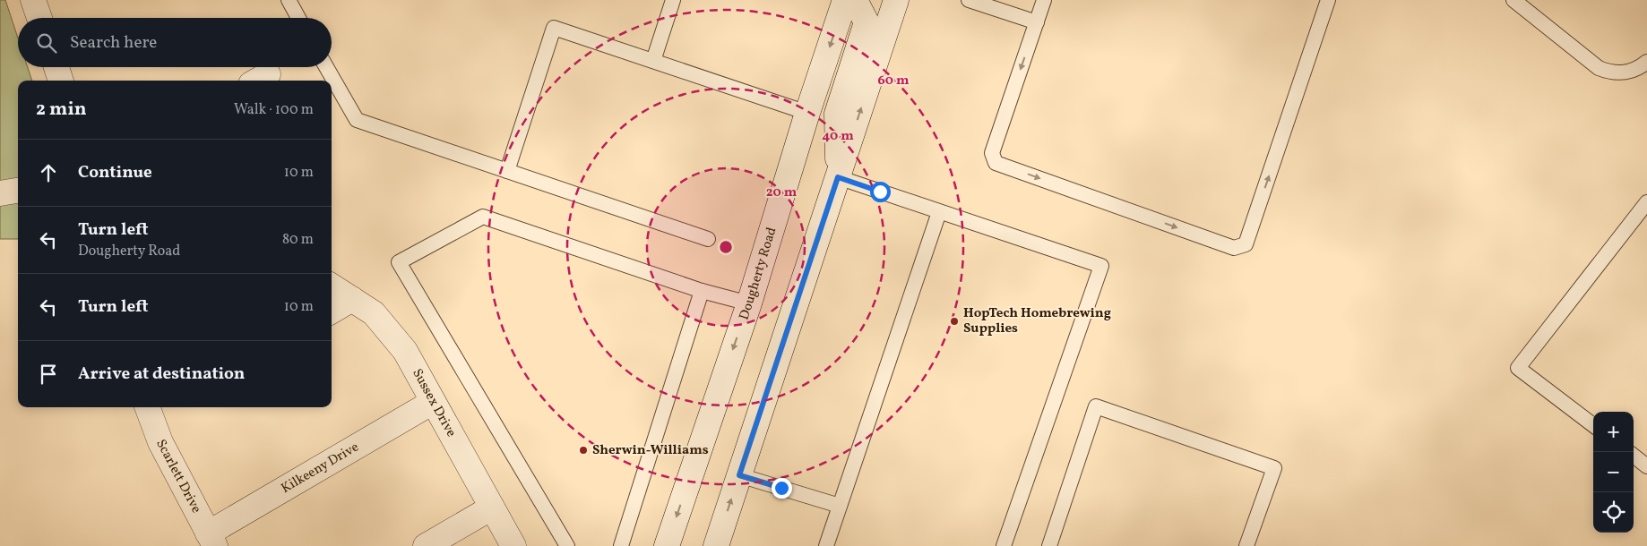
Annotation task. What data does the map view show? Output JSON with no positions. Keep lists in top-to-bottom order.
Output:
{
  "streets": {
    "main road": [
      "Dougherty Road",
      "Sussex Drive",
      "Kilkeeny Drive",
      "Scarlett Drive"
    ]
  },
  "crossings": [
    ["Sussex Drive", "Kilkeeny Drive"],
    ["Kilkeeny Drive", "Scarlett Drive"]
  ],
  "places": ["HopTech Homebrewing Supplies", "Sherwin-Williams"],
  "page": {
    "search": "Search here",
    "heading": ["2 min", "Walk · 100 m"],
    "list": [
      ["Continue", "10 m"],
      ["Turn left", "Dougherty Road", "80 m"],
      ["Turn left", "10 m"],
      "Arrive at destination"
    ],
    "map_buttons": ["+", "−"]
  },
  "rings": ["60 m", "40 m", "20 m"]
}
